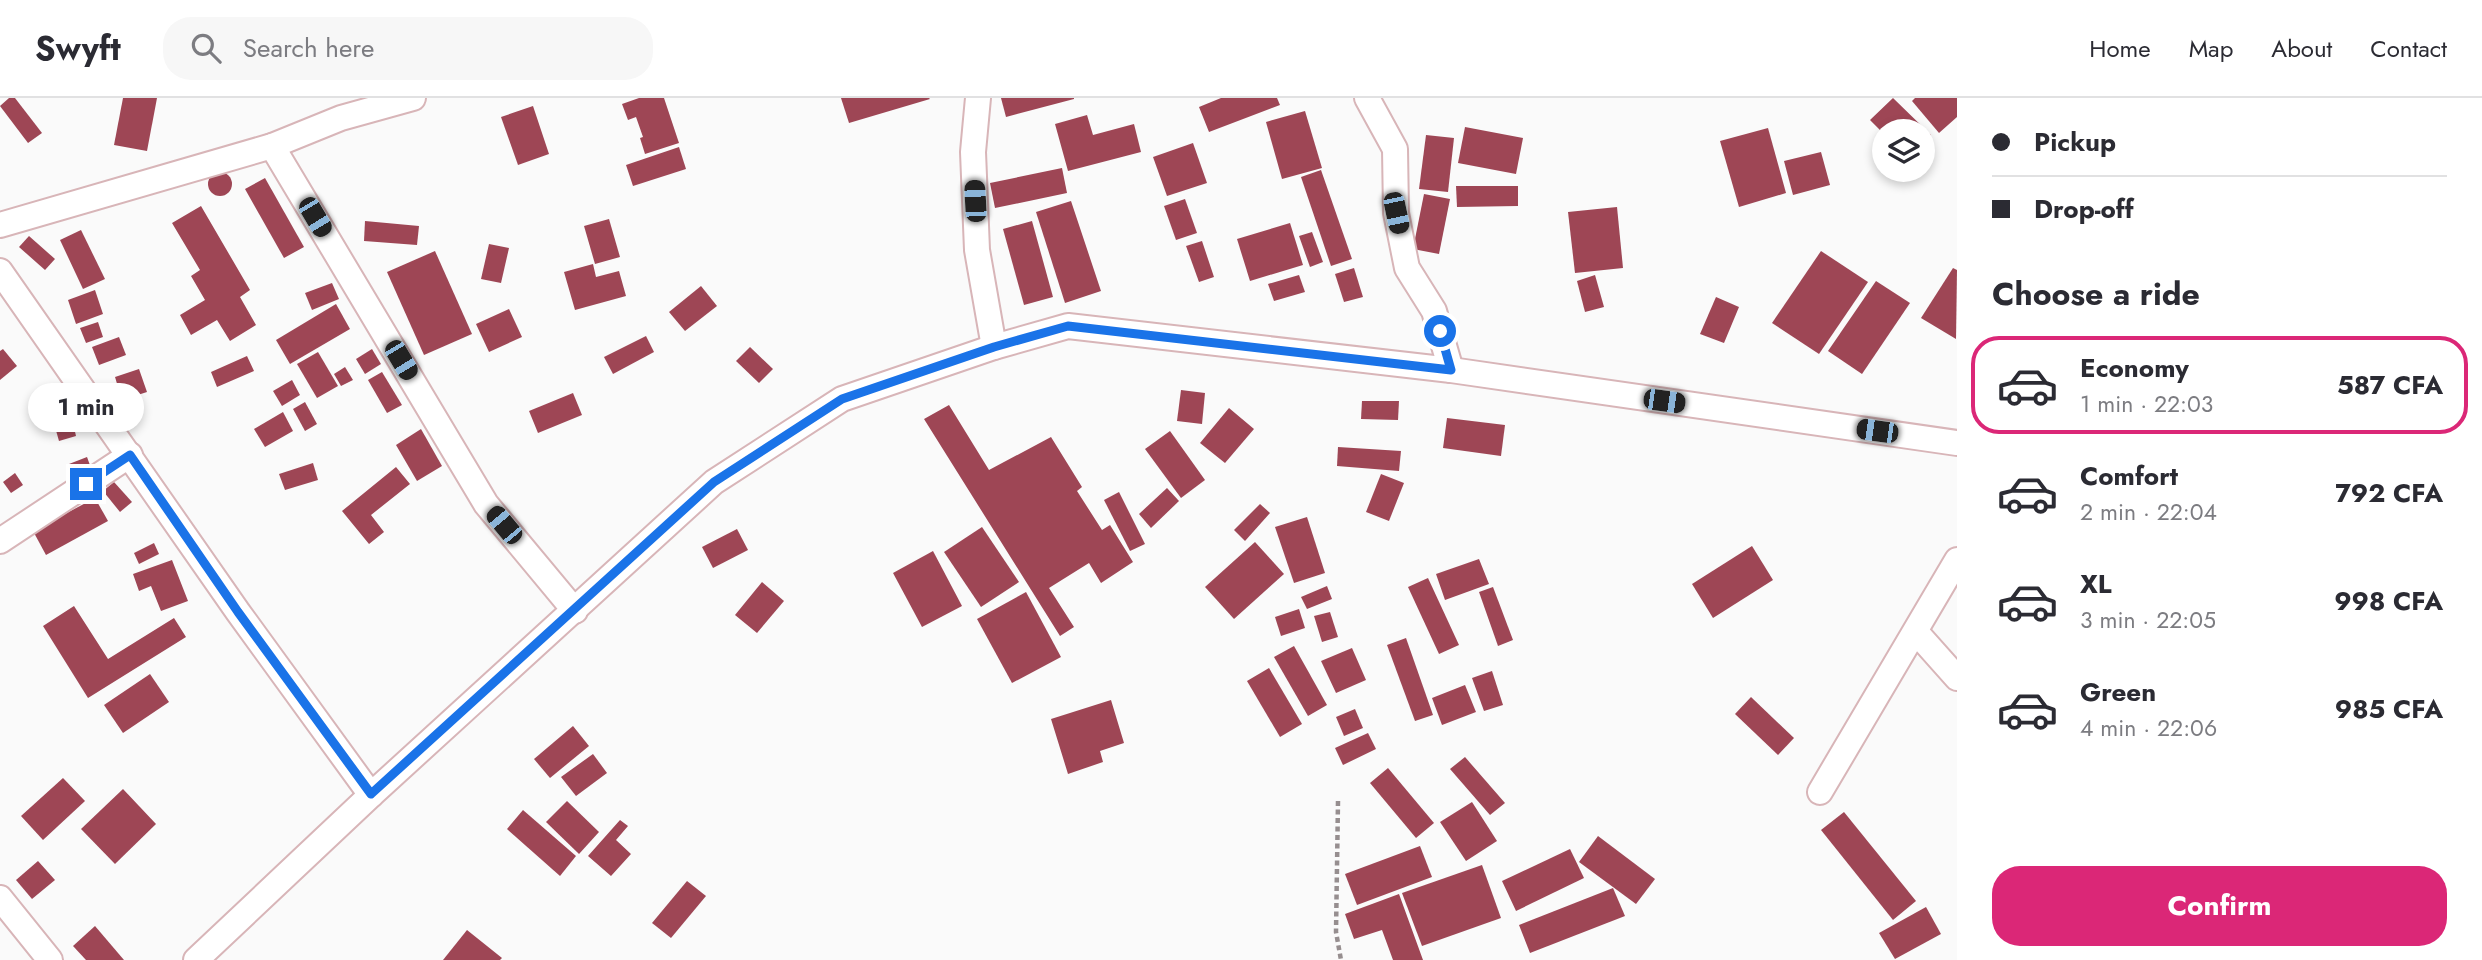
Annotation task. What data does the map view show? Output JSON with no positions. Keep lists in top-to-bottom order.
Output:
{
  "page": {
    "header": "Swyft",
    "search": "Search here",
    "nav": [
      "Home",
      "Map",
      "About",
      "Contact"
    ],
    "banner": ["Pickup", "Drop-off"],
    "heading": "Choose a ride",
    "list": [
      {
        "name": "Economy",
        "note": "1 min · 22:03",
        "value": "587 CFA"
      },
      {
        "name": "Comfort",
        "note": "2 min · 22:04",
        "value": "792 CFA"
      },
      {
        "name": "XL",
        "note": "3 min · 22:05",
        "value": "998 CFA"
      },
      {
        "name": "Green",
        "note": "4 min · 22:06",
        "value": "985 CFA"
      }
    ],
    "bubble": "1 min",
    "buttons": "Confirm"
  }
}
